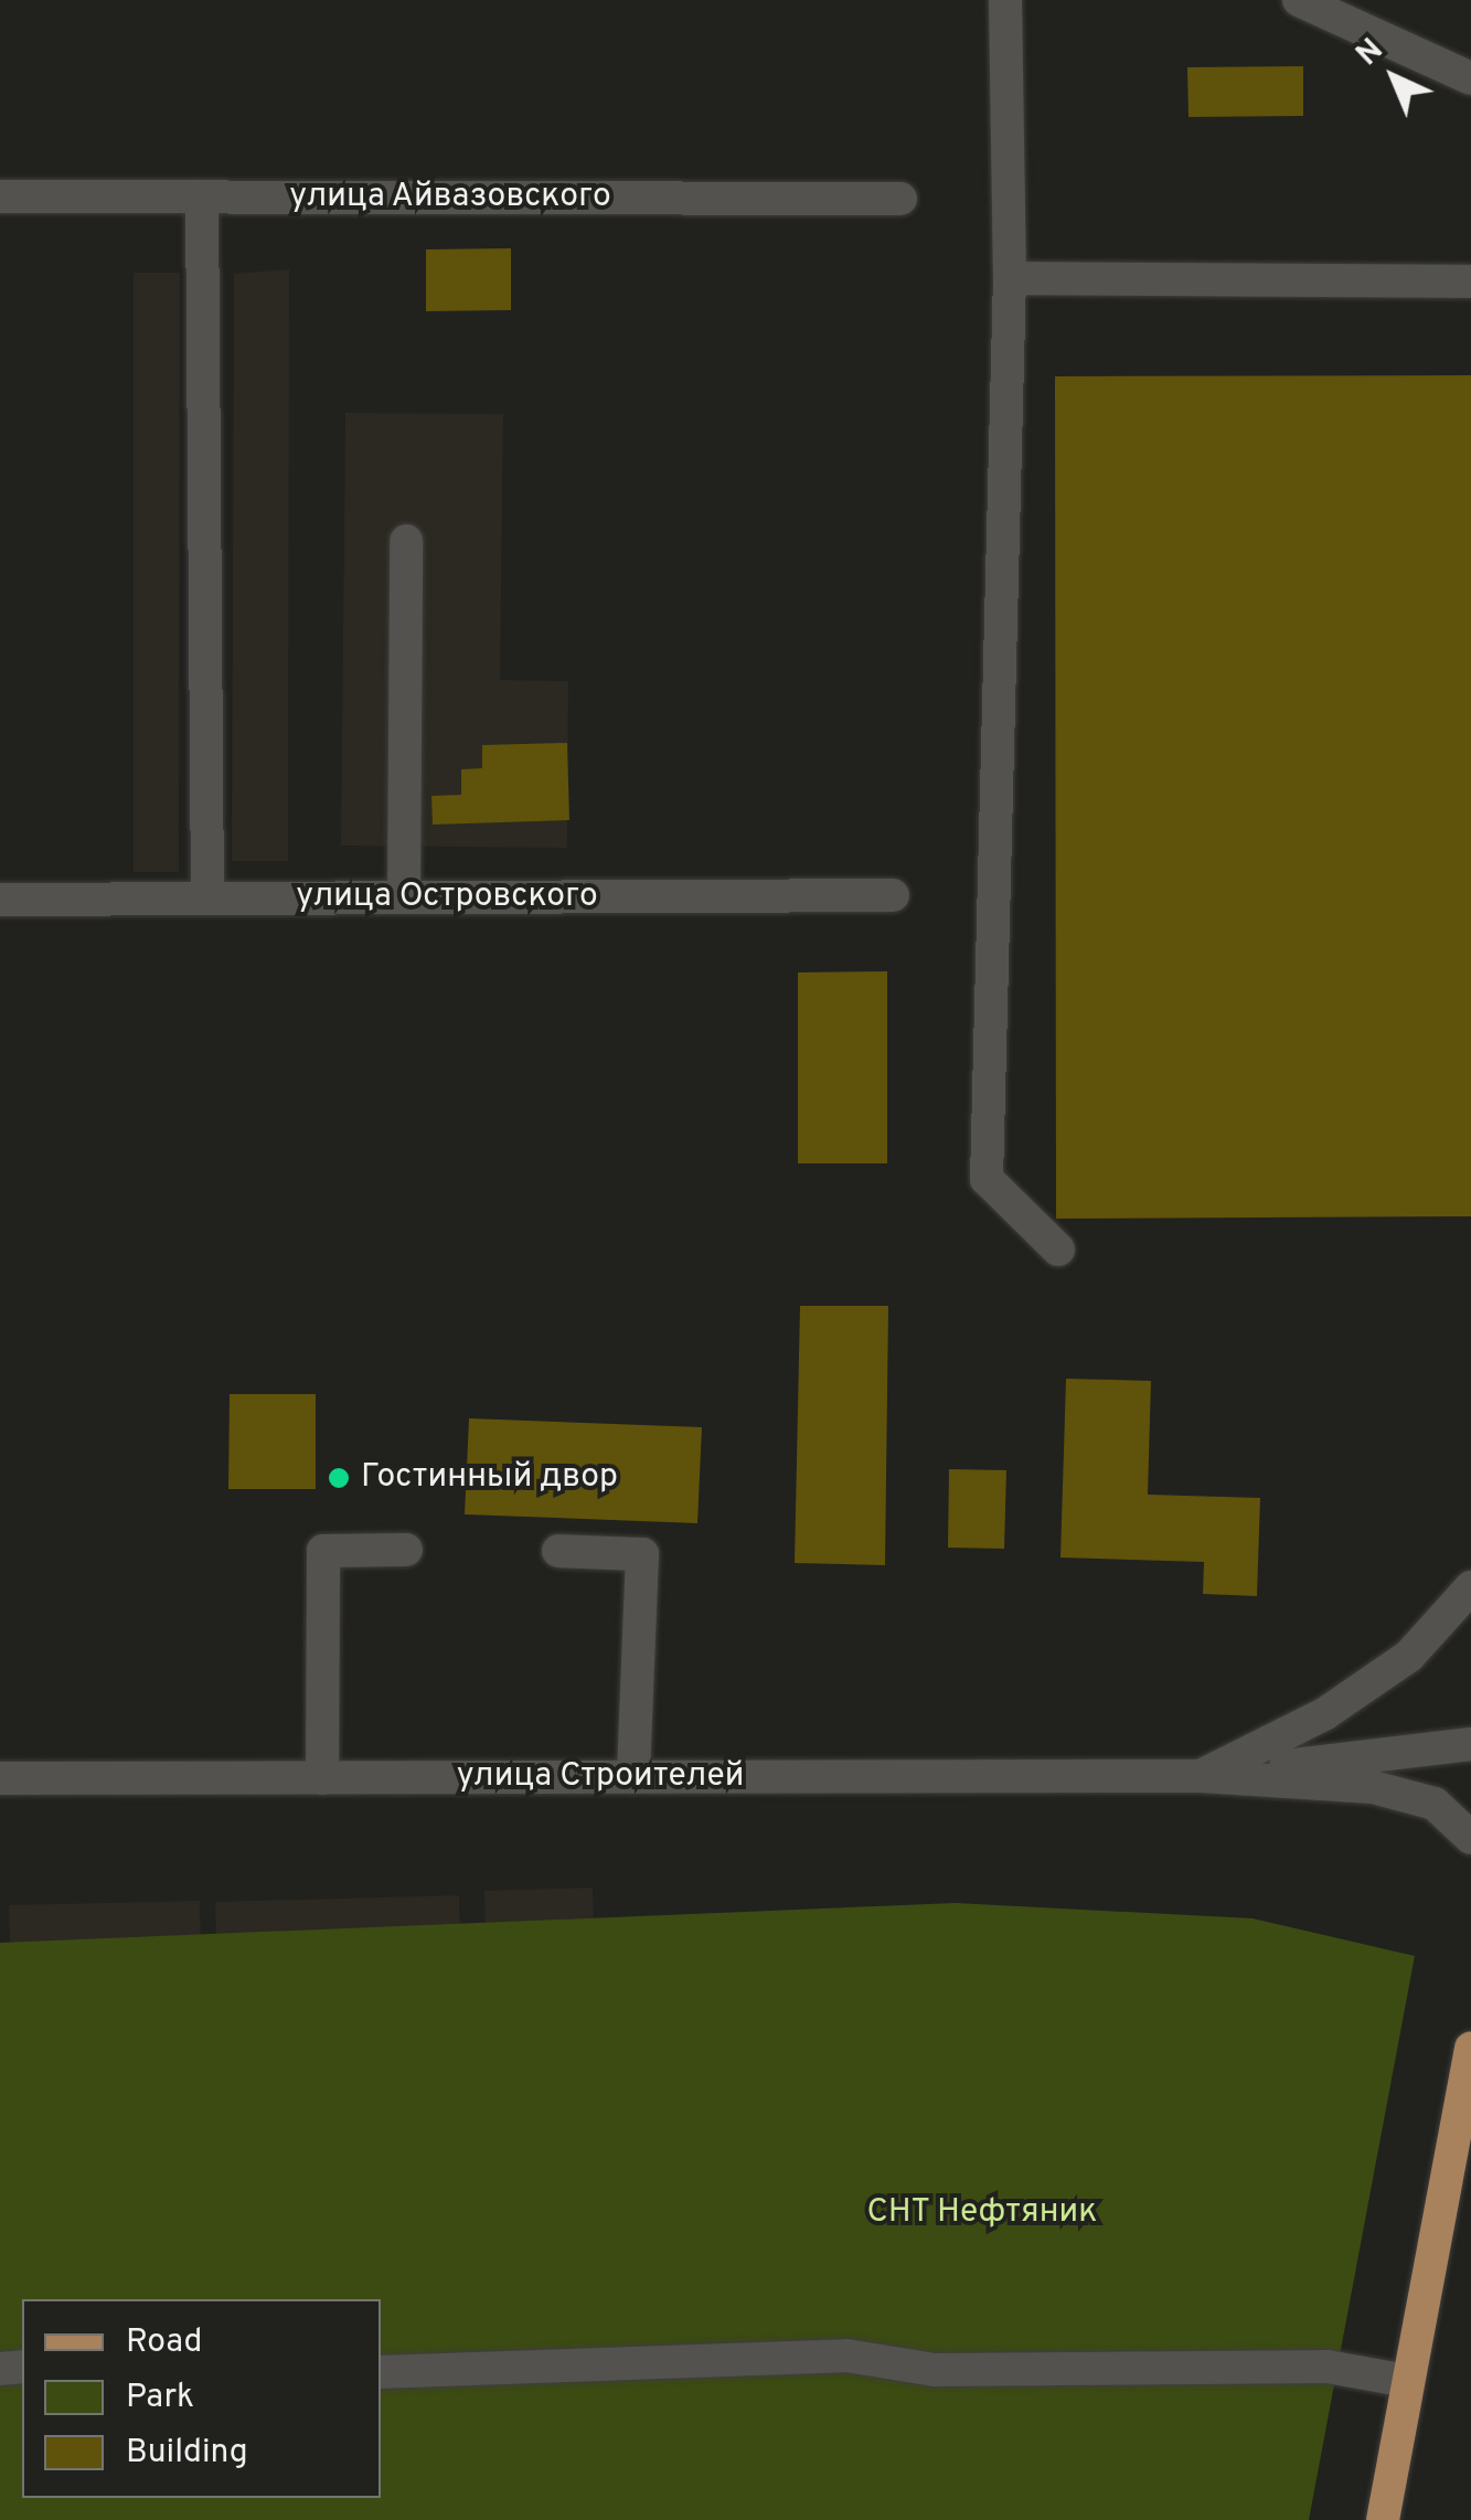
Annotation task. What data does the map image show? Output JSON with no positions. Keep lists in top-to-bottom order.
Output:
{
  "streets": {
    "street": ["улица Айвазовского", "улица Островского", "улица Строителей"]
  },
  "parks": ["СНТ Нефтяник"],
  "places": ["Гостинный двор"],
  "legend": ["Road", "Park", "Building"],
  "north": "top left"
}
